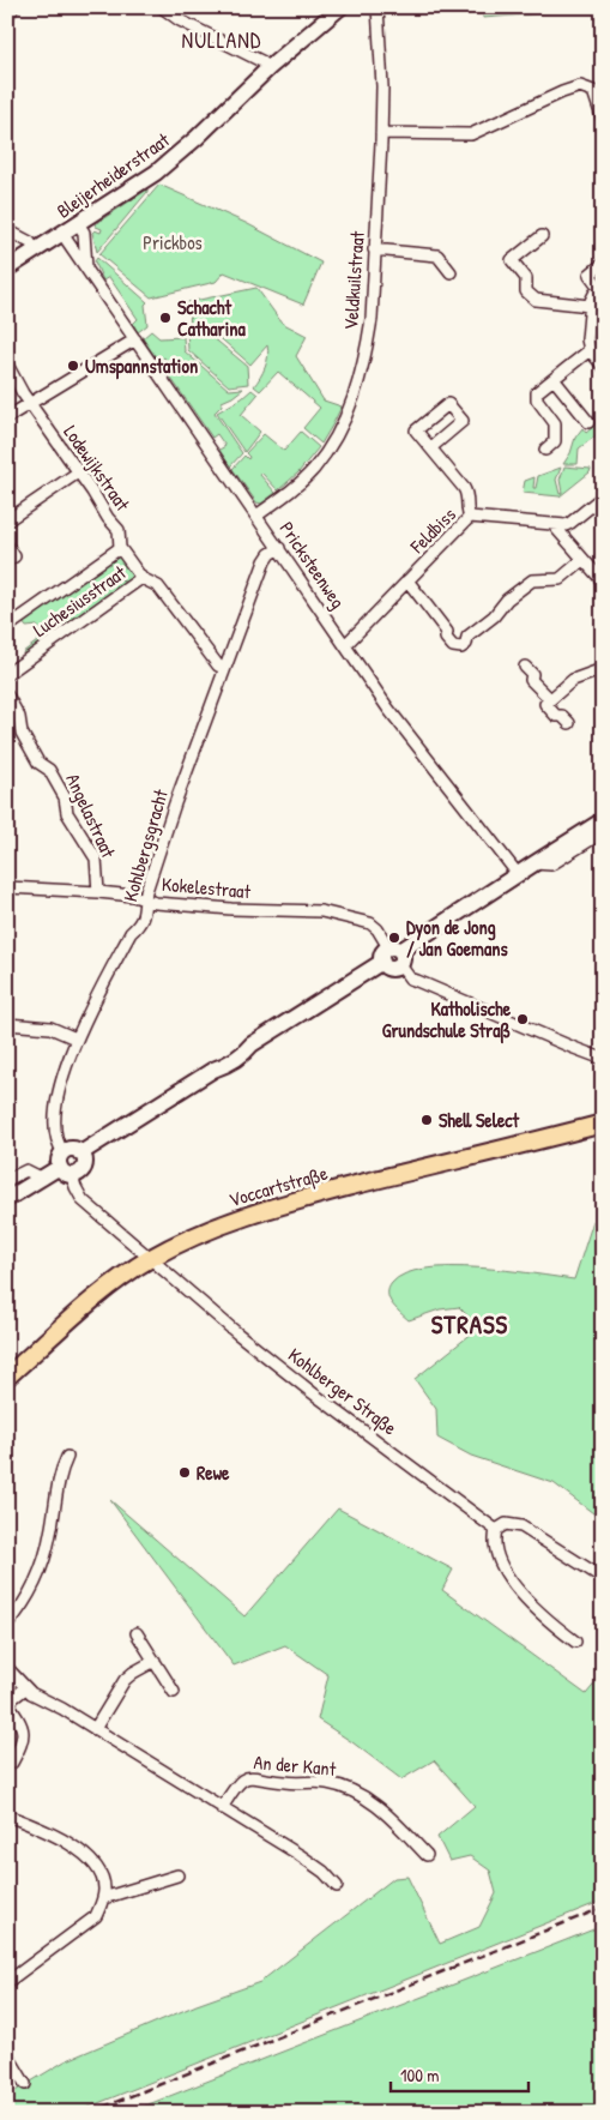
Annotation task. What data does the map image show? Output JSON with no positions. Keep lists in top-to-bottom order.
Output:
{
  "streets": {
    "main road": ["Voccartstraße"],
    "street": [
      "Bleijerheiderstraat",
      "Veldkuilstraat",
      "Lodewijkstraat",
      "Feldbiss",
      "Pricksteenweg",
      "Luchesiusstraat",
      "Angelastraat",
      "Kohlbergsgracht",
      "Kokelestraat",
      "Kohlberger Straße",
      "An der Kant"
    ]
  },
  "crossings": [
    ["Bleijerheiderstraat", "Pricksteenweg"],
    ["Veldkuilstraat", "Pricksteenweg"],
    ["Lodewijkstraat", "Luchesiusstraat"],
    ["Lodewijkstraat", "Kohlbergsgracht"],
    ["Feldbiss", "Pricksteenweg"],
    ["Pricksteenweg", "Kohlbergsgracht"],
    ["Angelastraat", "Kokelestraat"],
    ["Kohlbergsgracht", "Kokelestraat"],
    ["Kohlbergsgracht", "Kohlberger Straße"],
    ["Voccartstraße", "Kohlberger Straße"]
  ],
  "districts": ["NULLAND", "STRASS"],
  "parks": ["Prickbos"],
  "places": [
    "Schacht Catharina",
    "Umspannstation",
    "Dyon de Jong / Jan Goemans",
    "Katholische Grundschule Straß",
    "Shell Select",
    "Rewe"
  ],
  "scale_bar": "100 m"
}
